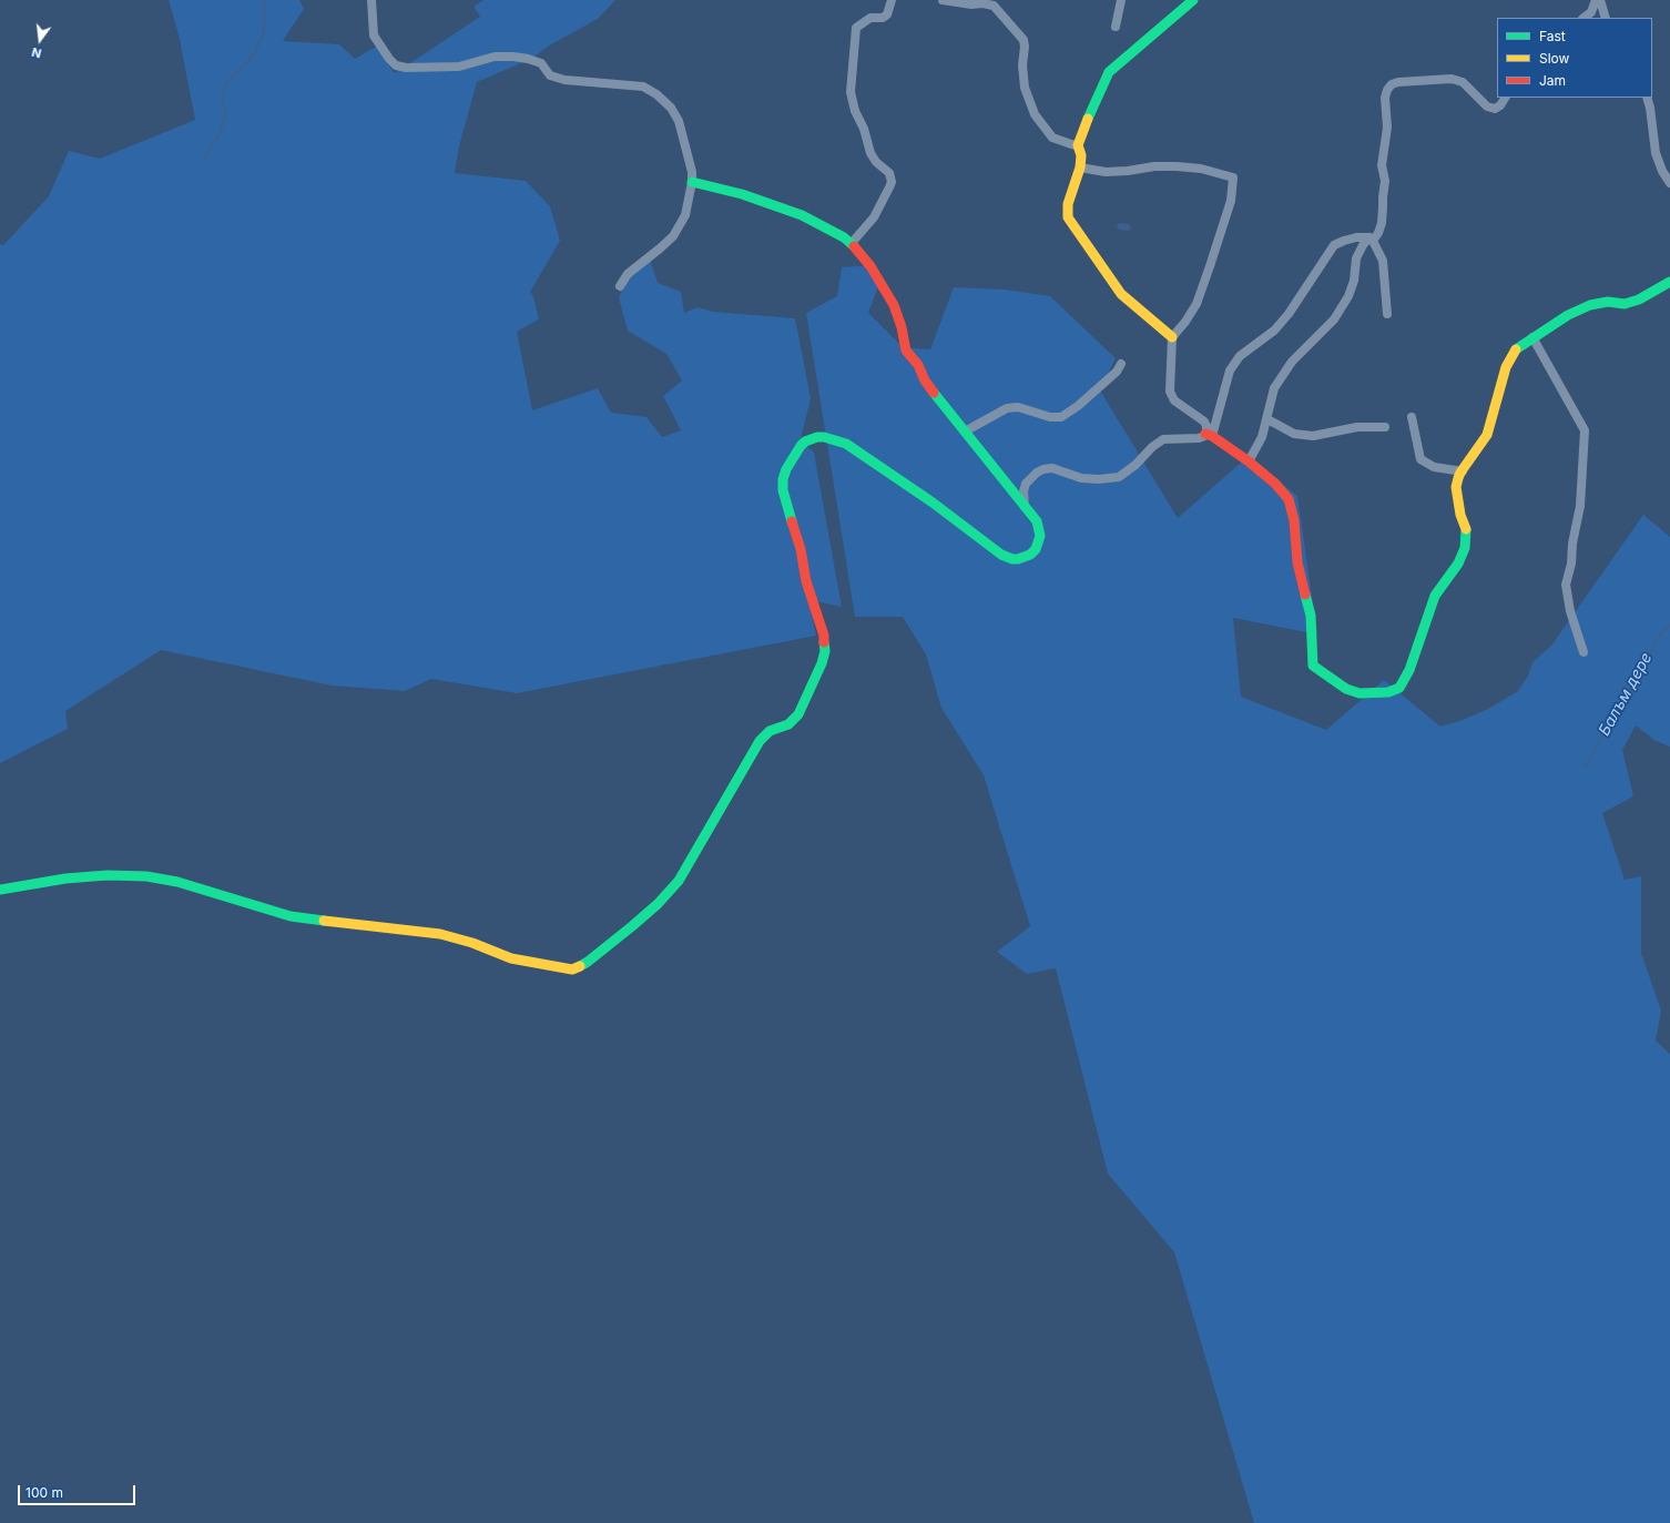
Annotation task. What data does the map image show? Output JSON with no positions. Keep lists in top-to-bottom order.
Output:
{
  "water": ["Балъм дере"],
  "legend": ["Fast", "Slow", "Jam"],
  "scale_bar": "100 m",
  "north": "bottom"
}
